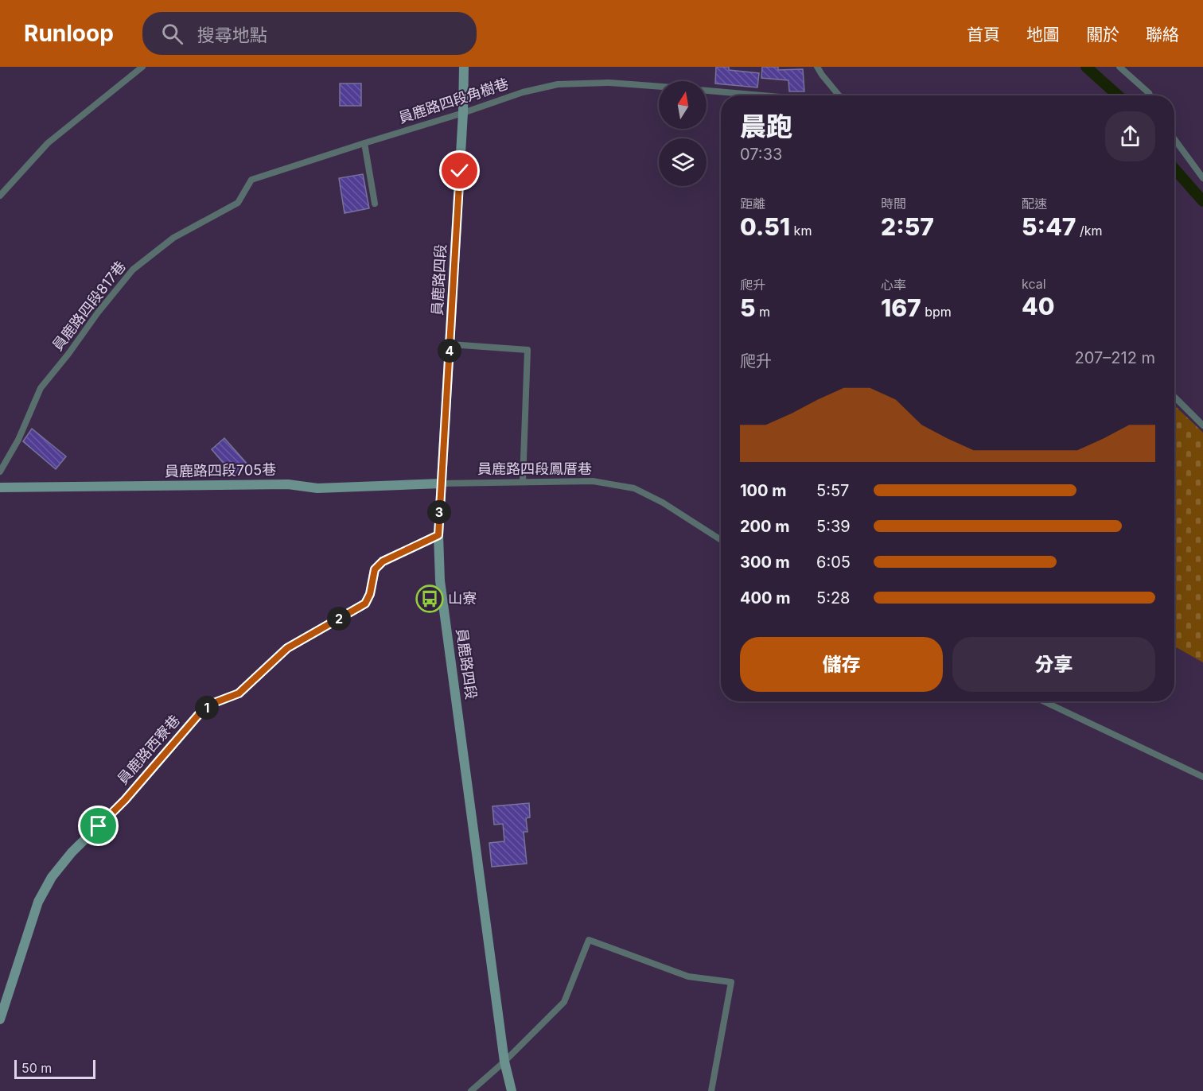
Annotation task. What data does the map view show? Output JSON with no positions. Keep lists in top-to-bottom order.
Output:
{
  "streets": {
    "street": ["員鹿路四段", "員鹿路四段705巷", "員鹿路西寮巷"],
    "lane": ["員鹿路四段角樹巷", "員鹿路四段817巷", "員鹿路四段鳳厝巷"]
  },
  "crossings": [
    ["員鹿路四段角樹巷", "員鹿路四段"],
    ["員鹿路四段角樹巷", "員鹿路四段817巷"],
    ["員鹿路四段", "員鹿路四段鳳厝巷"],
    ["員鹿路四段", "員鹿路四段705巷"],
    ["員鹿路四段", "員鹿路西寮巷"],
    ["員鹿路四段鳳厝巷", "員鹿路四段705巷"]
  ],
  "places": {
    "bus stop": ["山寮"]
  },
  "scale_bar": "50 m",
  "north": "top",
  "page": {
    "header": "Runloop",
    "search": "搜尋地點",
    "nav": [
      "首頁",
      "地圖",
      "關於",
      "聯絡"
    ],
    "heading": ["晨跑", "07:33"],
    "stats": [
      ["距離", "0.51 km"],
      ["時間", "2:57"],
      ["配速", "5:47 /km"],
      ["爬升", "5 m"],
      ["心率", "167 bpm"],
      ["kcal", "40"]
    ],
    "pins": [
      "4",
      "3",
      "2",
      "1"
    ],
    "chart": ["爬升", "207–212 m"],
    "list": [
      {
        "name": "100 m",
        "note": "5:57"
      },
      {
        "name": "200 m",
        "note": "5:39"
      },
      {
        "name": "300 m",
        "note": "6:05"
      },
      {
        "name": "400 m",
        "note": "5:28"
      }
    ],
    "buttons": ["儲存", "分享"],
    "scale": "50 m"
  }
}
